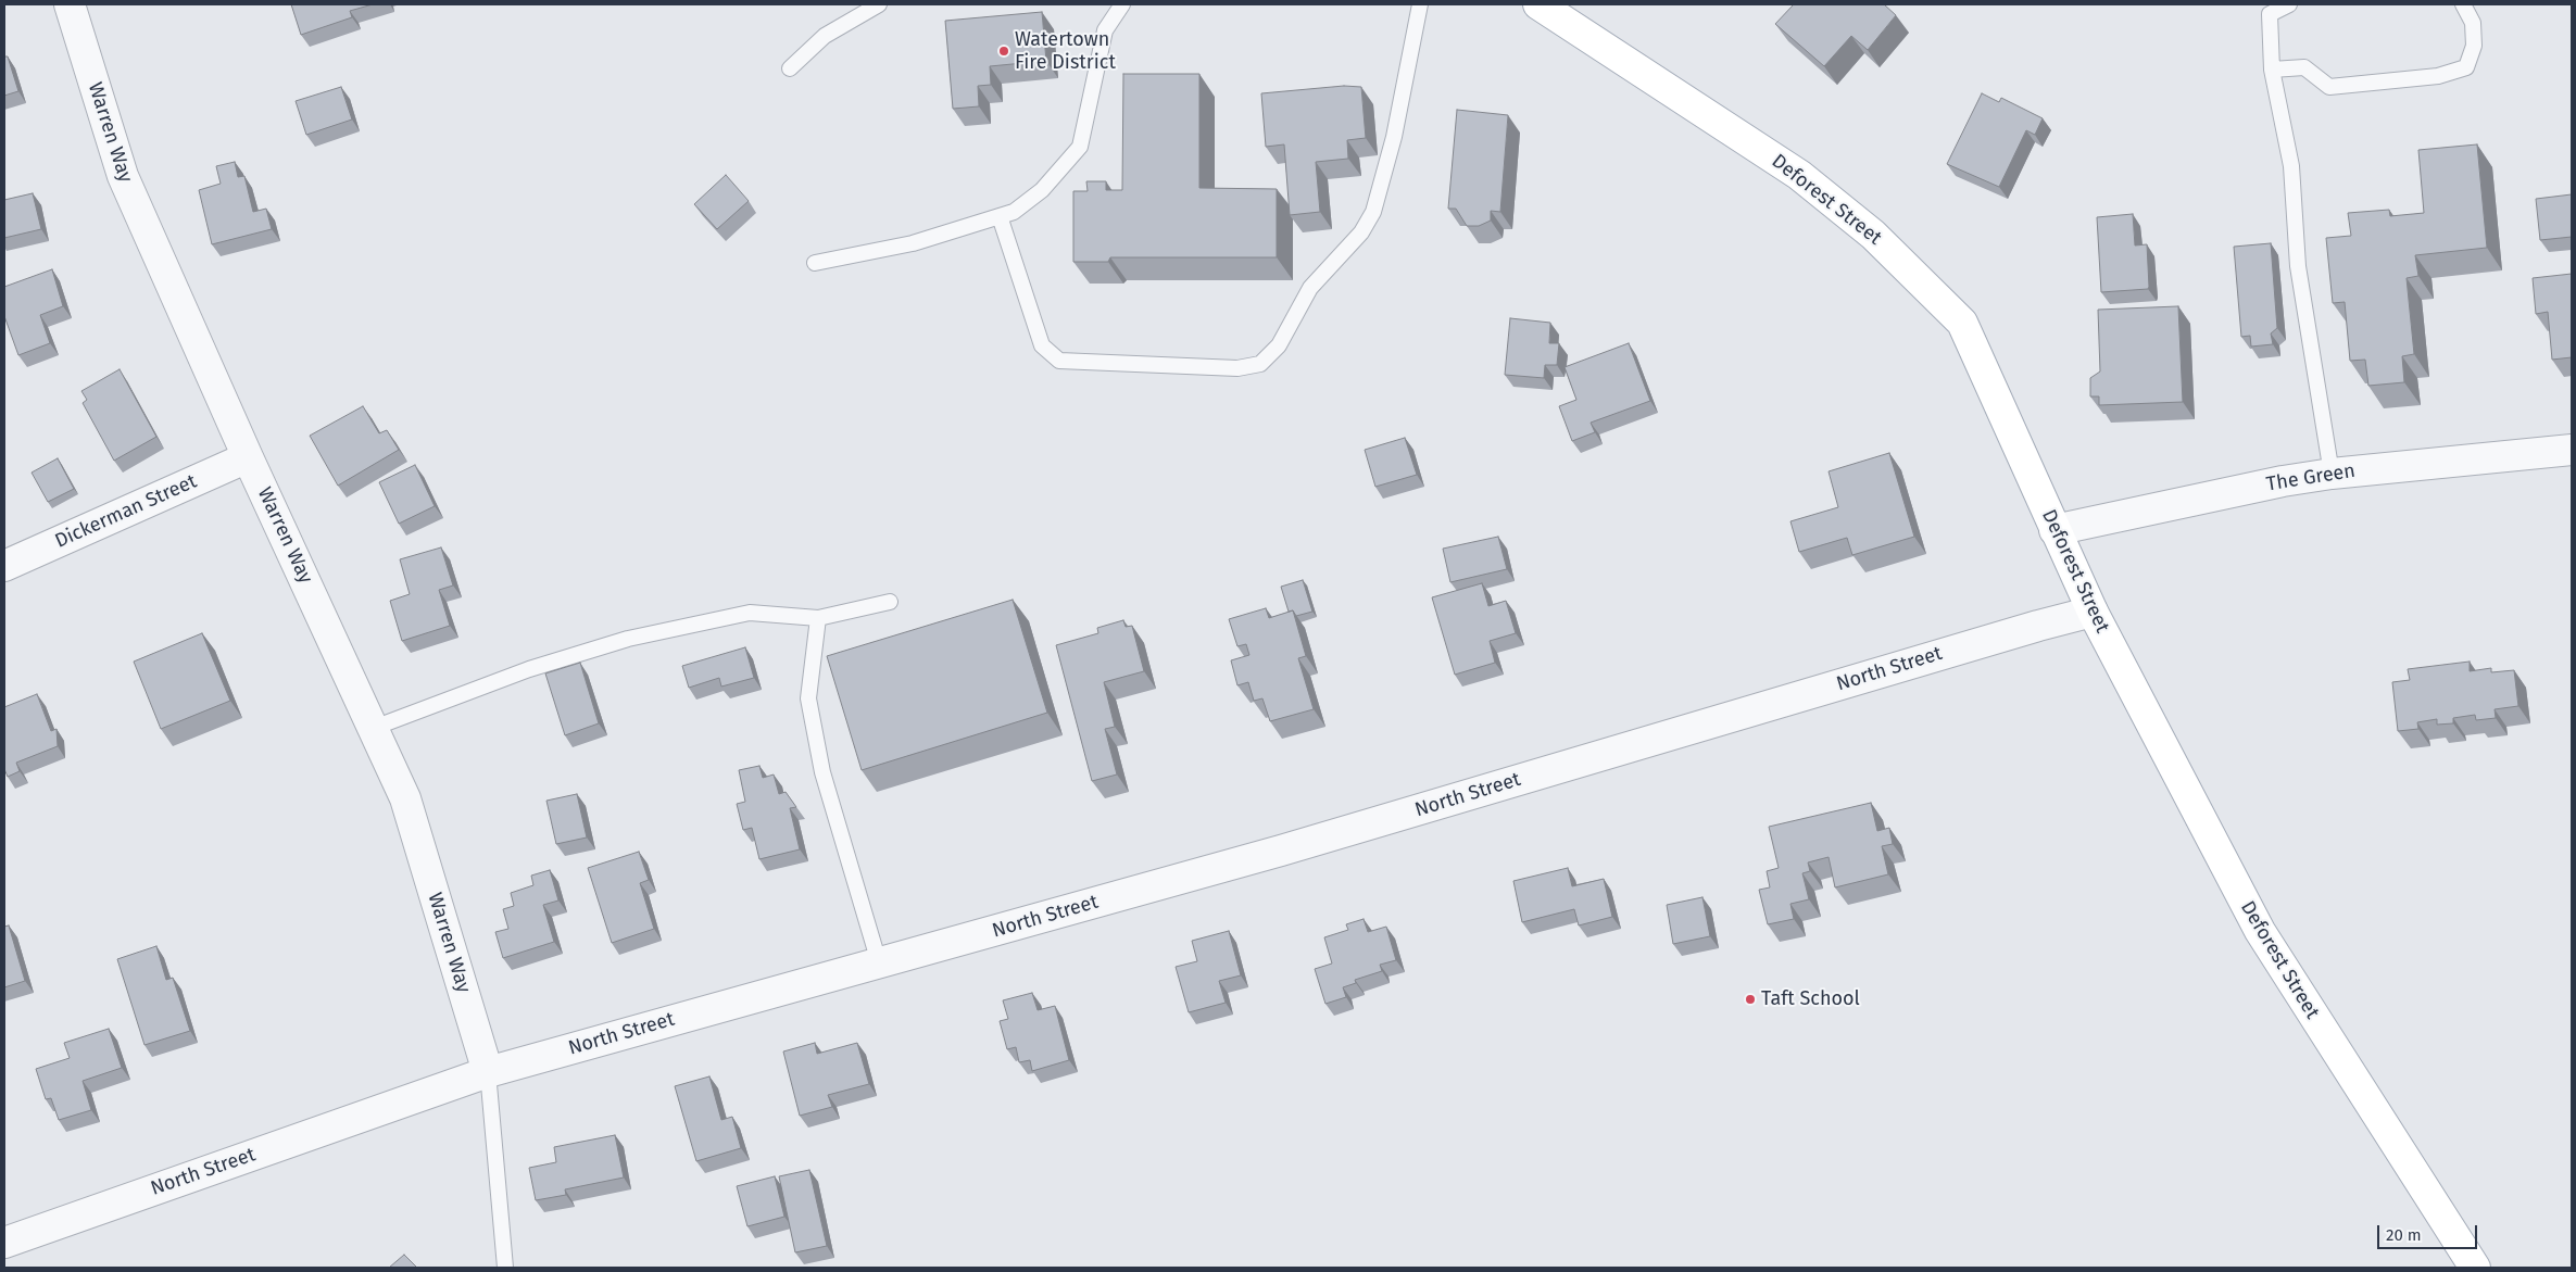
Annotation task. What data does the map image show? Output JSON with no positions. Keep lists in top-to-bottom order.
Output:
{
  "streets": {
    "main road": ["Deforest Street"],
    "street": [
      "Warren Way",
      "The Green",
      "Dickerman Street",
      "North Street"
    ]
  },
  "crossings": [
    ["Warren Way", "Dickerman Street"],
    ["Warren Way", "North Street"],
    ["Deforest Street", "The Green"],
    ["Deforest Street", "North Street"]
  ],
  "places": ["Watertown Fire District", "Taft School"],
  "scale_bar": "20 m"
}
